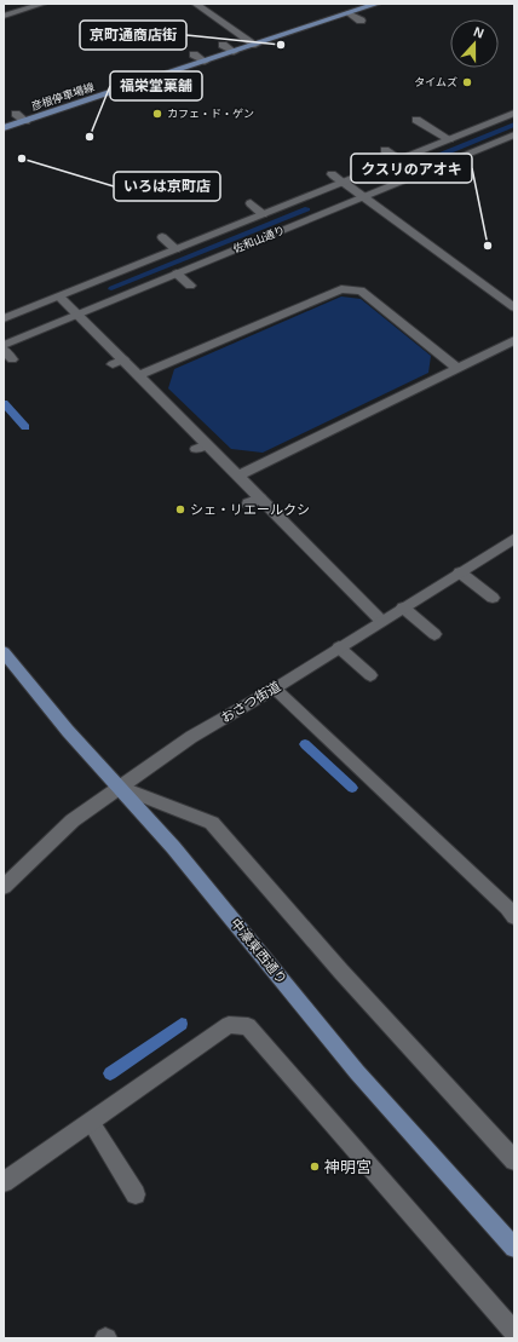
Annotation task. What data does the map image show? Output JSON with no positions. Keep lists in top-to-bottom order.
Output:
{
  "streets": {
    "main road": ["彦根停車場線", "中濠東西通り"],
    "street": ["佐和山通り", "おさつ街道"]
  },
  "crossings": [
    ["おさつ街道", "中濠東西通り"]
  ],
  "places": [
    "京町通商店街",
    "タイムズ",
    "カフェ・ド・ゲン",
    "福栄堂菓舗",
    "いろは京町店",
    "クスリのアオキ",
    "シェ・リエールクシ",
    "神明宮"
  ],
  "north": "top"
}
